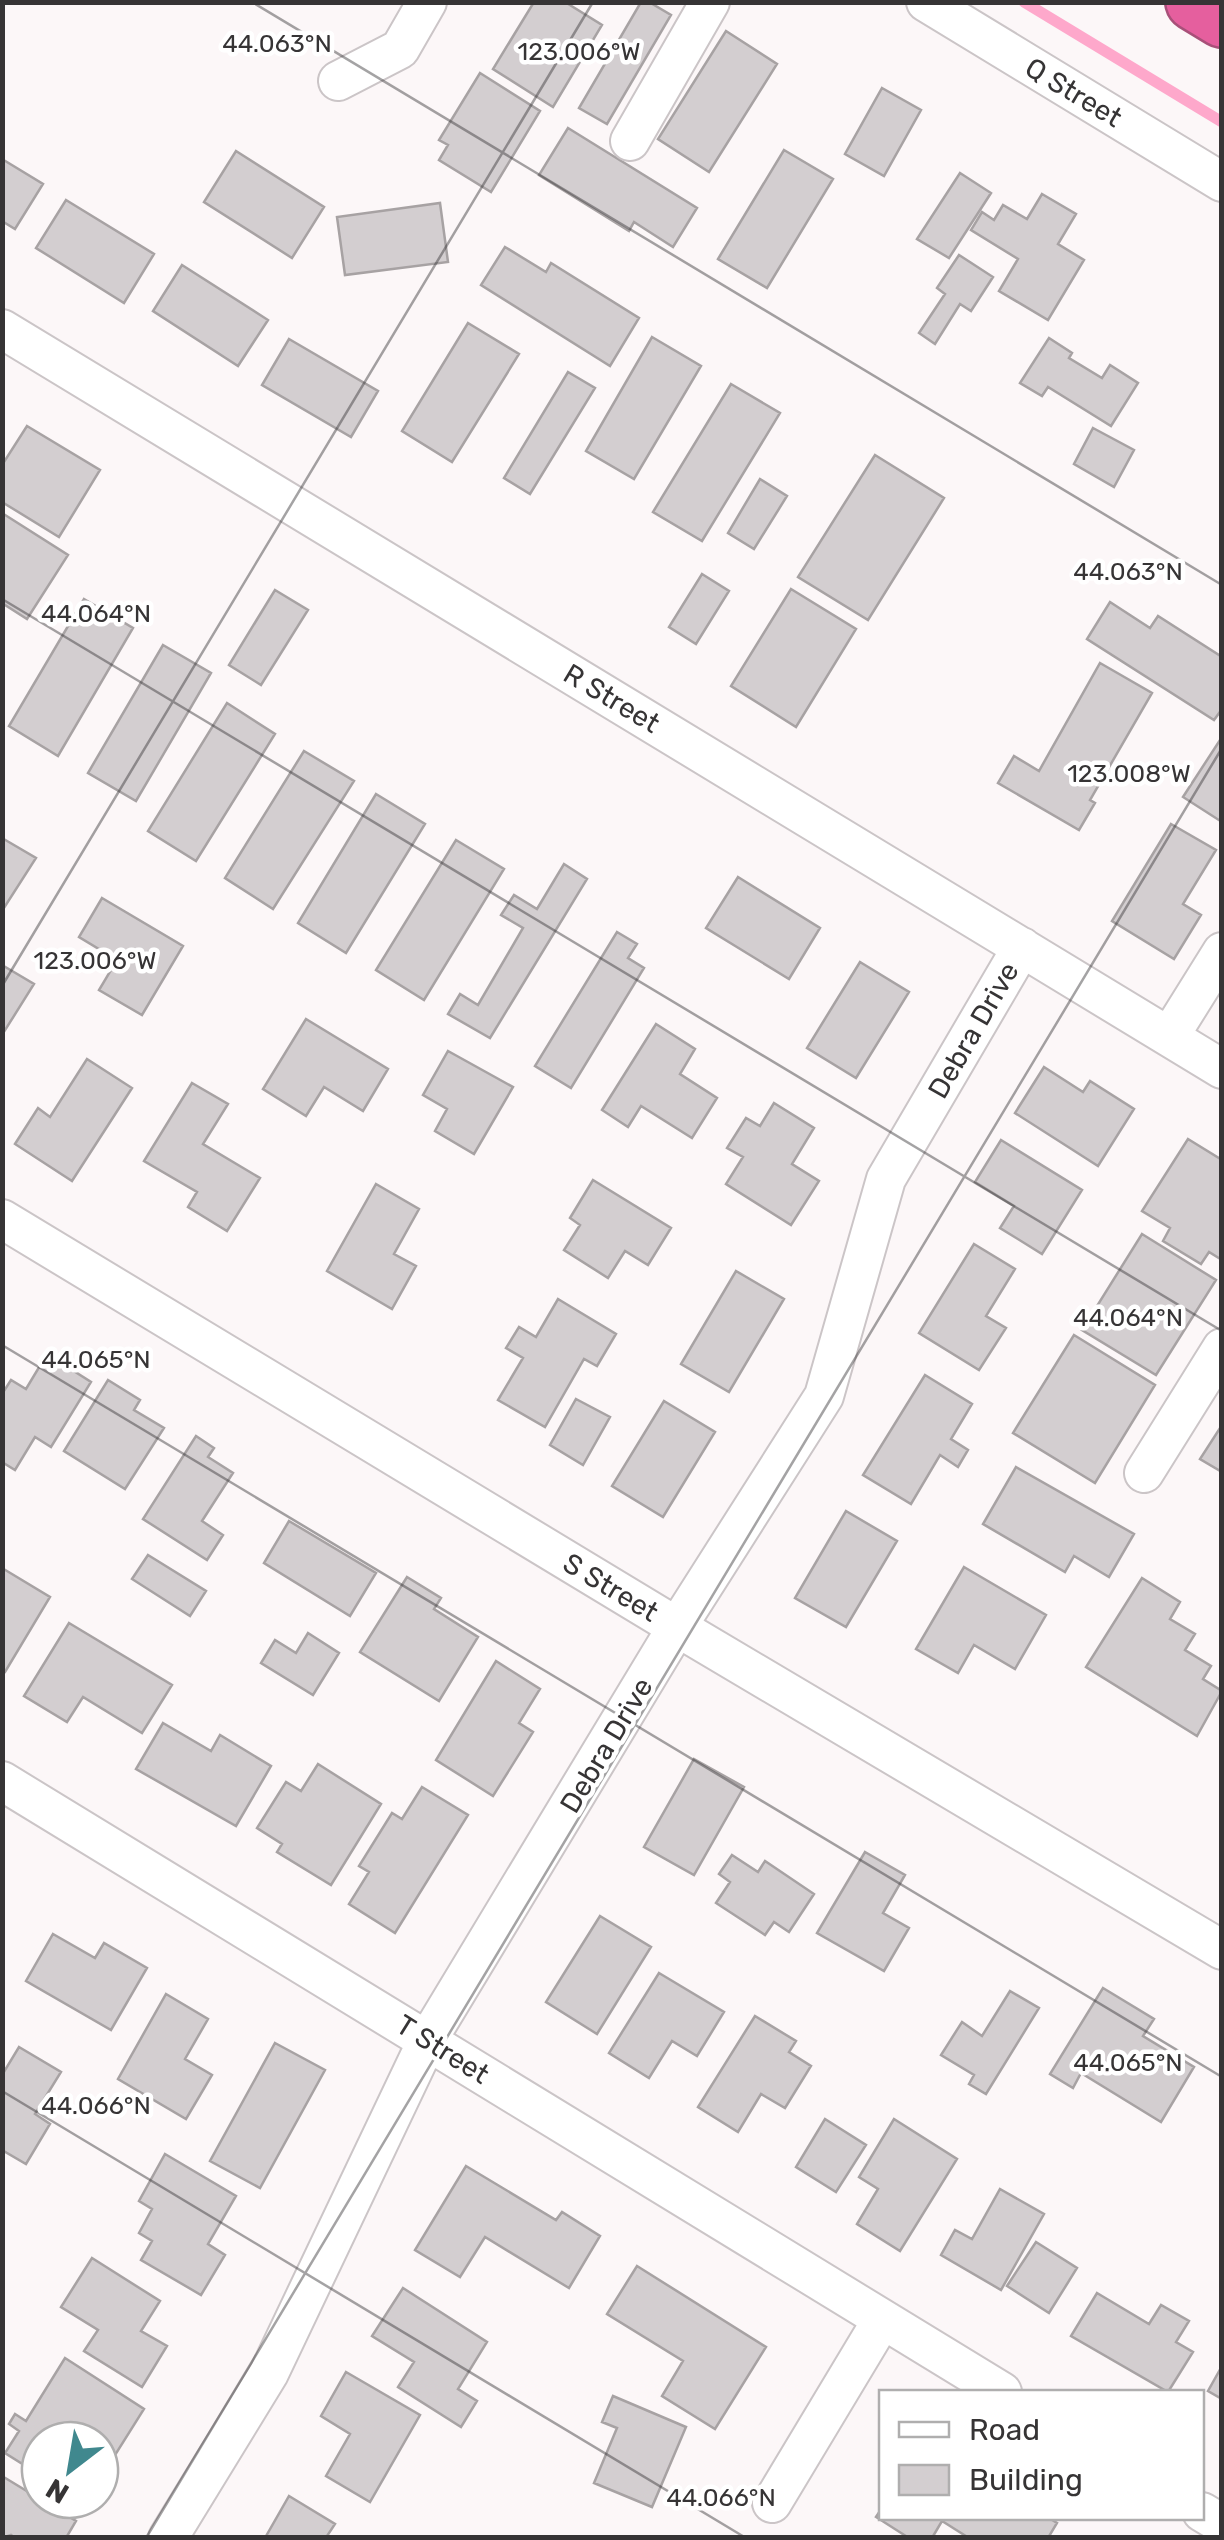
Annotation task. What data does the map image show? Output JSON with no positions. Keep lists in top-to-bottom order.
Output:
{
  "streets": {
    "street": [
      "Q Street",
      "R Street",
      "Debra Drive",
      "S Street",
      "T Street"
    ]
  },
  "crossings": [
    ["R Street", "Debra Drive"],
    ["Debra Drive", "S Street"],
    ["Debra Drive", "T Street"]
  ],
  "legend": ["Road", "Building"],
  "north": "bottom left",
  "coordinates": [
    "44.063°N",
    "123.006°W",
    "44.064°N",
    "123.008°W",
    "44.065°N",
    "44.066°N"
  ]
}
